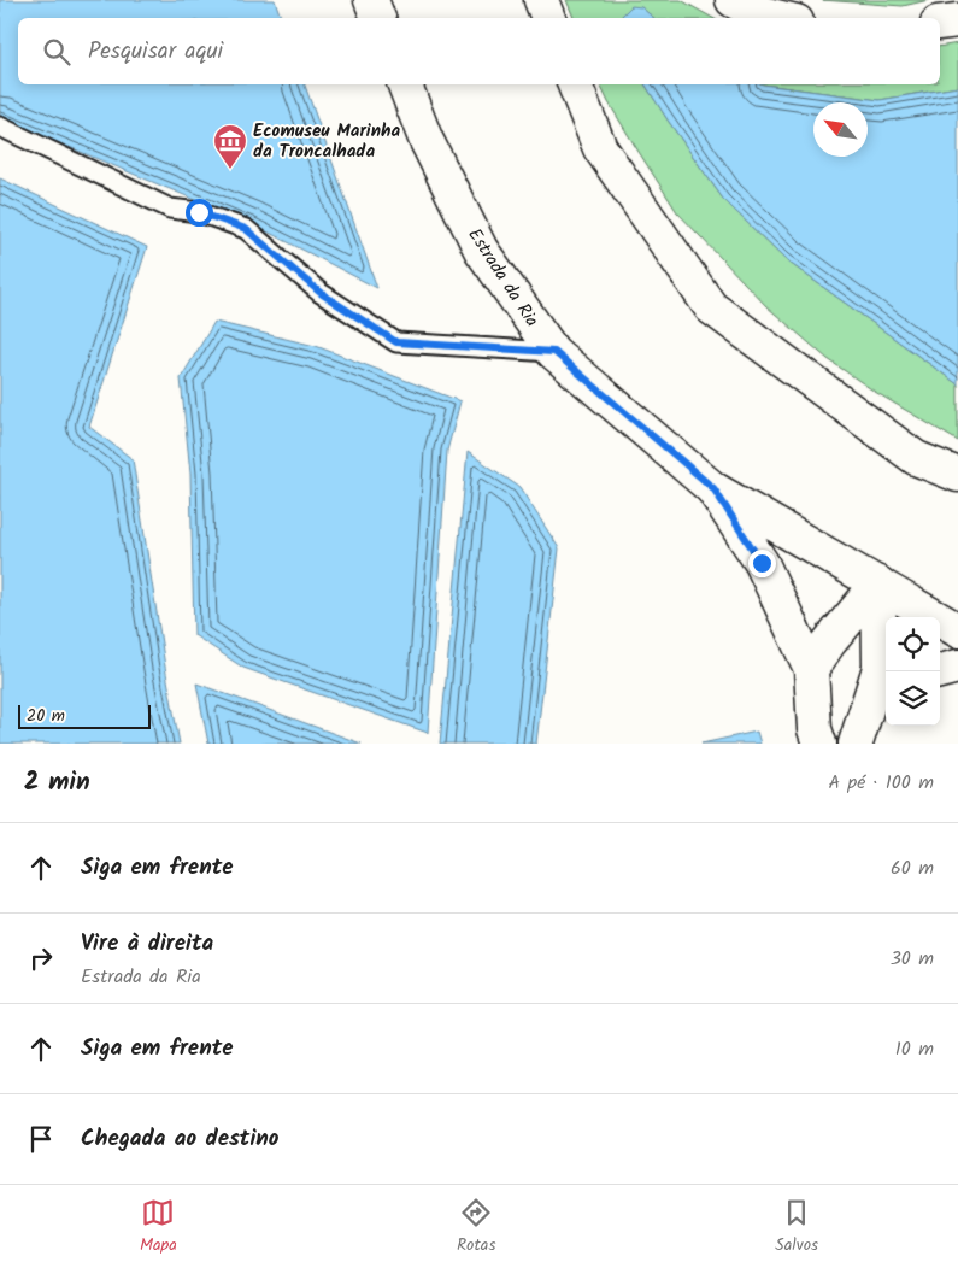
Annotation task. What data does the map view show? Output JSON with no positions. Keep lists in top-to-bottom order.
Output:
{
  "streets": {
    "main road": ["Estrada da Ria"]
  },
  "places": {
    "museum": ["Ecomuseu Marinha da Troncalhada"]
  },
  "scale_bar": "20 m",
  "north": "top left",
  "page": {
    "search": "Pesquisar aqui",
    "scale": "20 m",
    "heading": ["2 min", "A pé · 100 m"],
    "list": [
      ["Siga em frente", "60 m"],
      ["Vire à direita", "Estrada da Ria", "30 m"],
      ["Siga em frente", "10 m"],
      "Chegada ao destino"
    ],
    "nav": ["Mapa", "Rotas", "Salvos"]
  }
}
